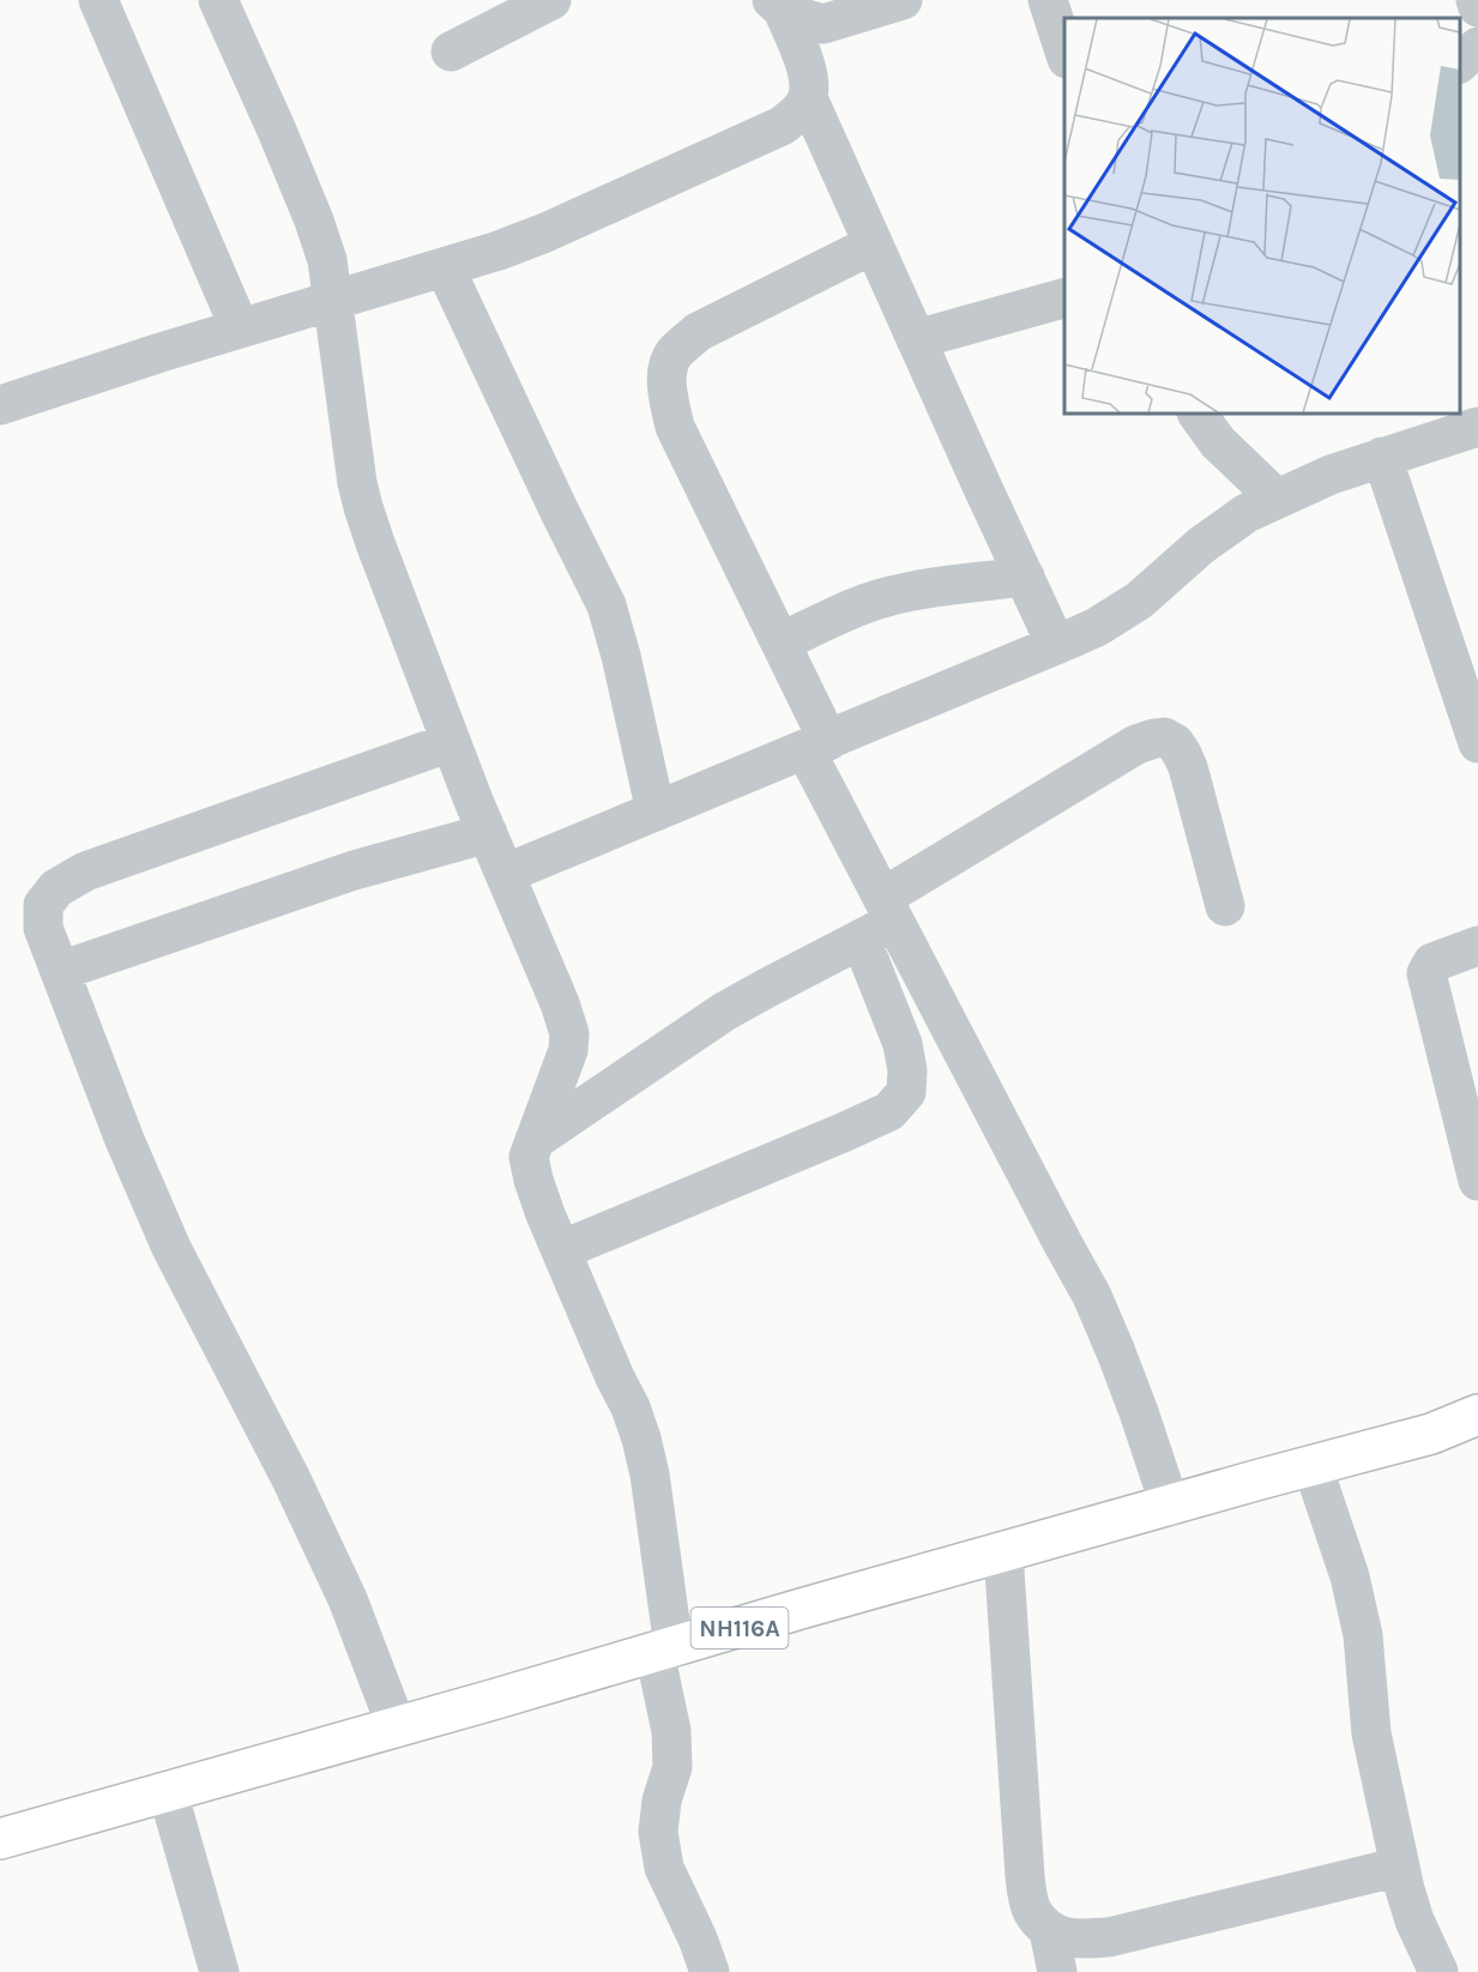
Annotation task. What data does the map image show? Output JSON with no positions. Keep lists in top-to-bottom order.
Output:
{
  "streets": {
    "highway": ["NH116A"]
  }
}
